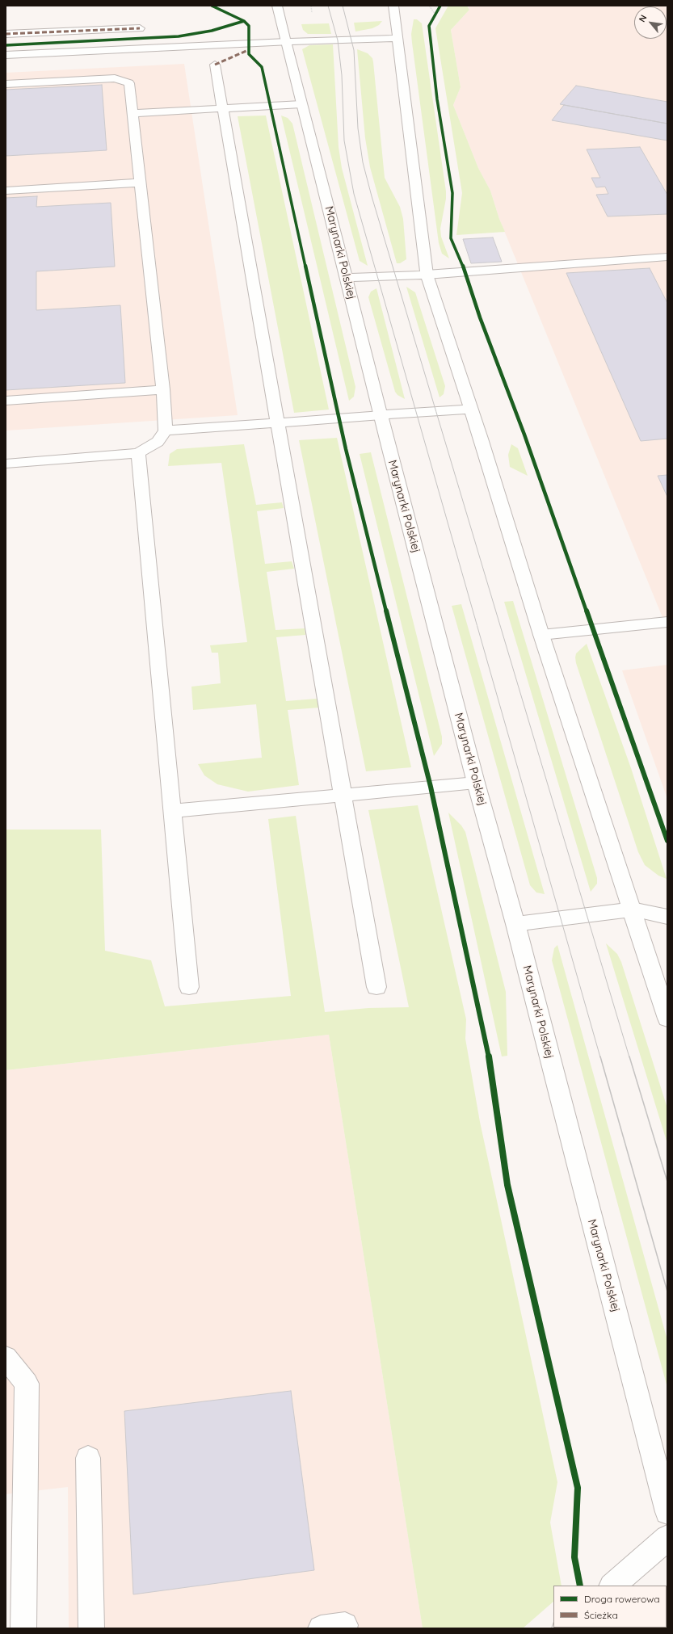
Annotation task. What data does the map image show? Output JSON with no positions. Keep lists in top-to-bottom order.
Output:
{
  "streets": {
    "main road": ["Marynarki Polskiej"]
  },
  "legend": ["Droga rowerowa", "Ścieżka"],
  "north": "top left"
}
